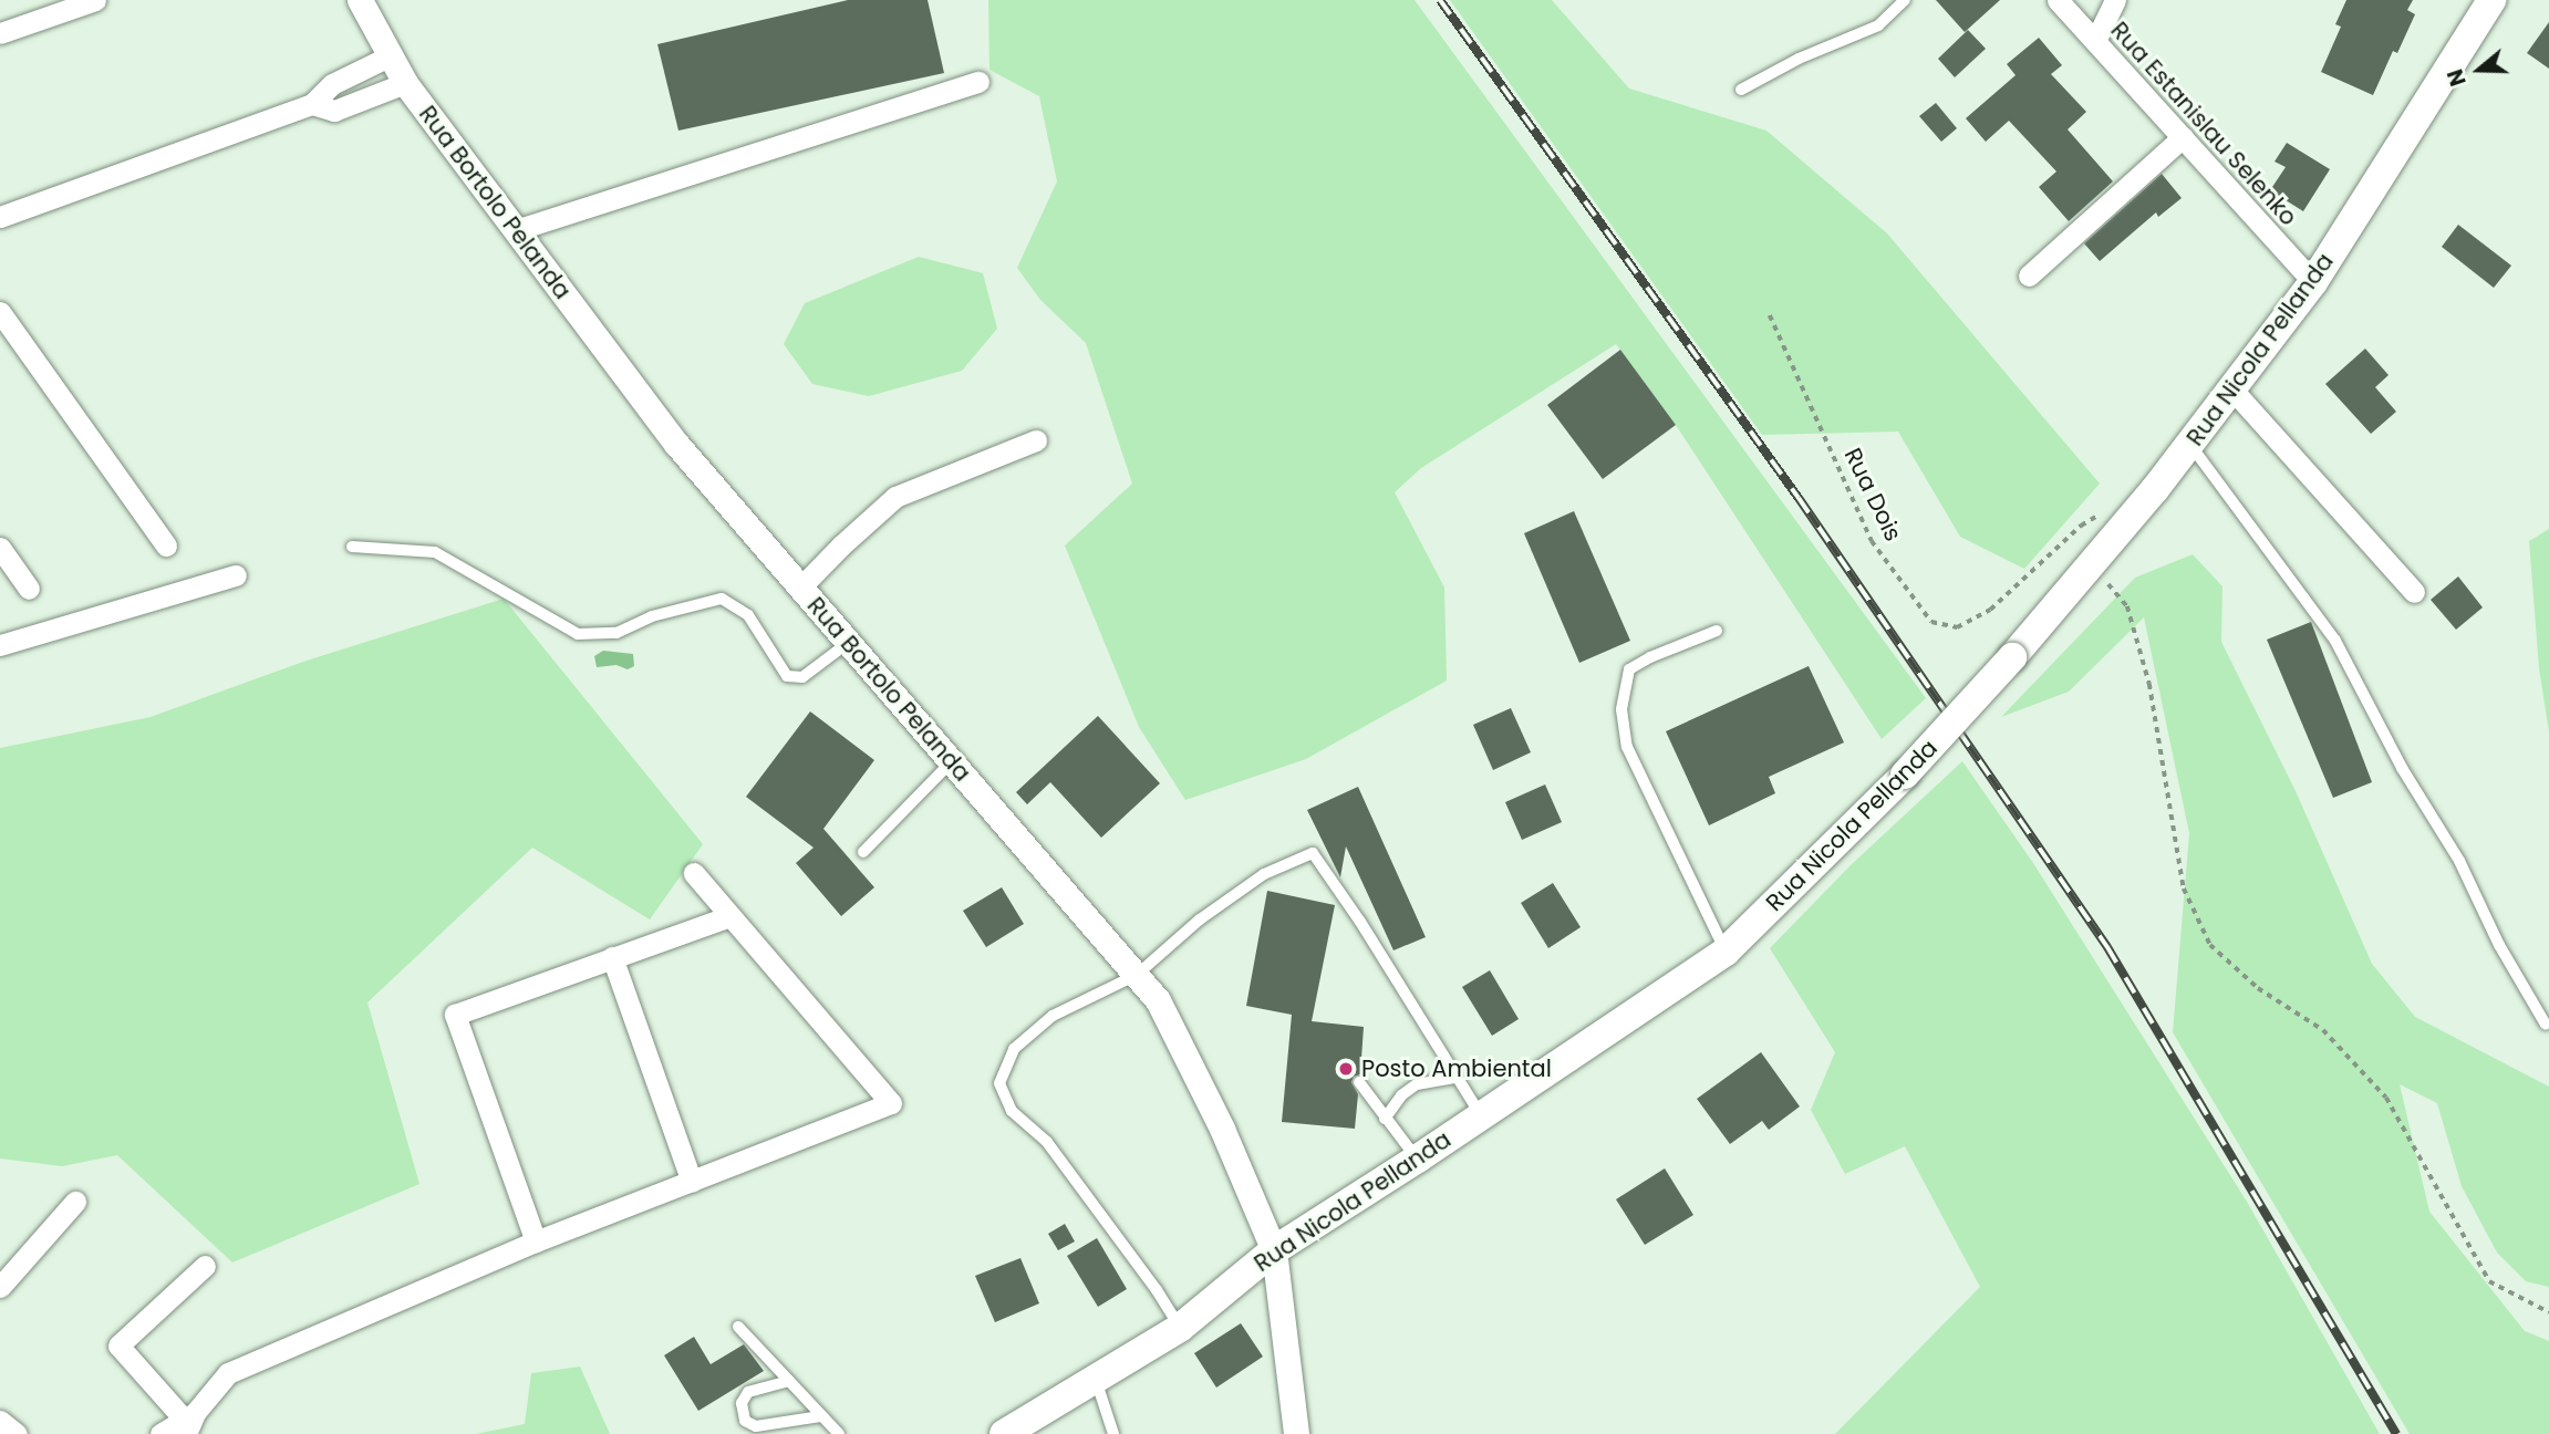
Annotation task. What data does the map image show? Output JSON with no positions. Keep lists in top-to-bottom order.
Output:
{
  "streets": {
    "main road": ["Rua Nicola Pellanda"],
    "street": ["Rua Estanislau Selenko", "Rua Bortolo Pelanda"],
    "path": ["Rua Dois"]
  },
  "crossings": [
    ["Rua Estanislau Selenko", "Rua Nicola Pellanda"],
    ["Rua Bortolo Pelanda", "Rua Nicola Pellanda"]
  ],
  "places": ["Posto Ambiental"],
  "north": "left"
}
